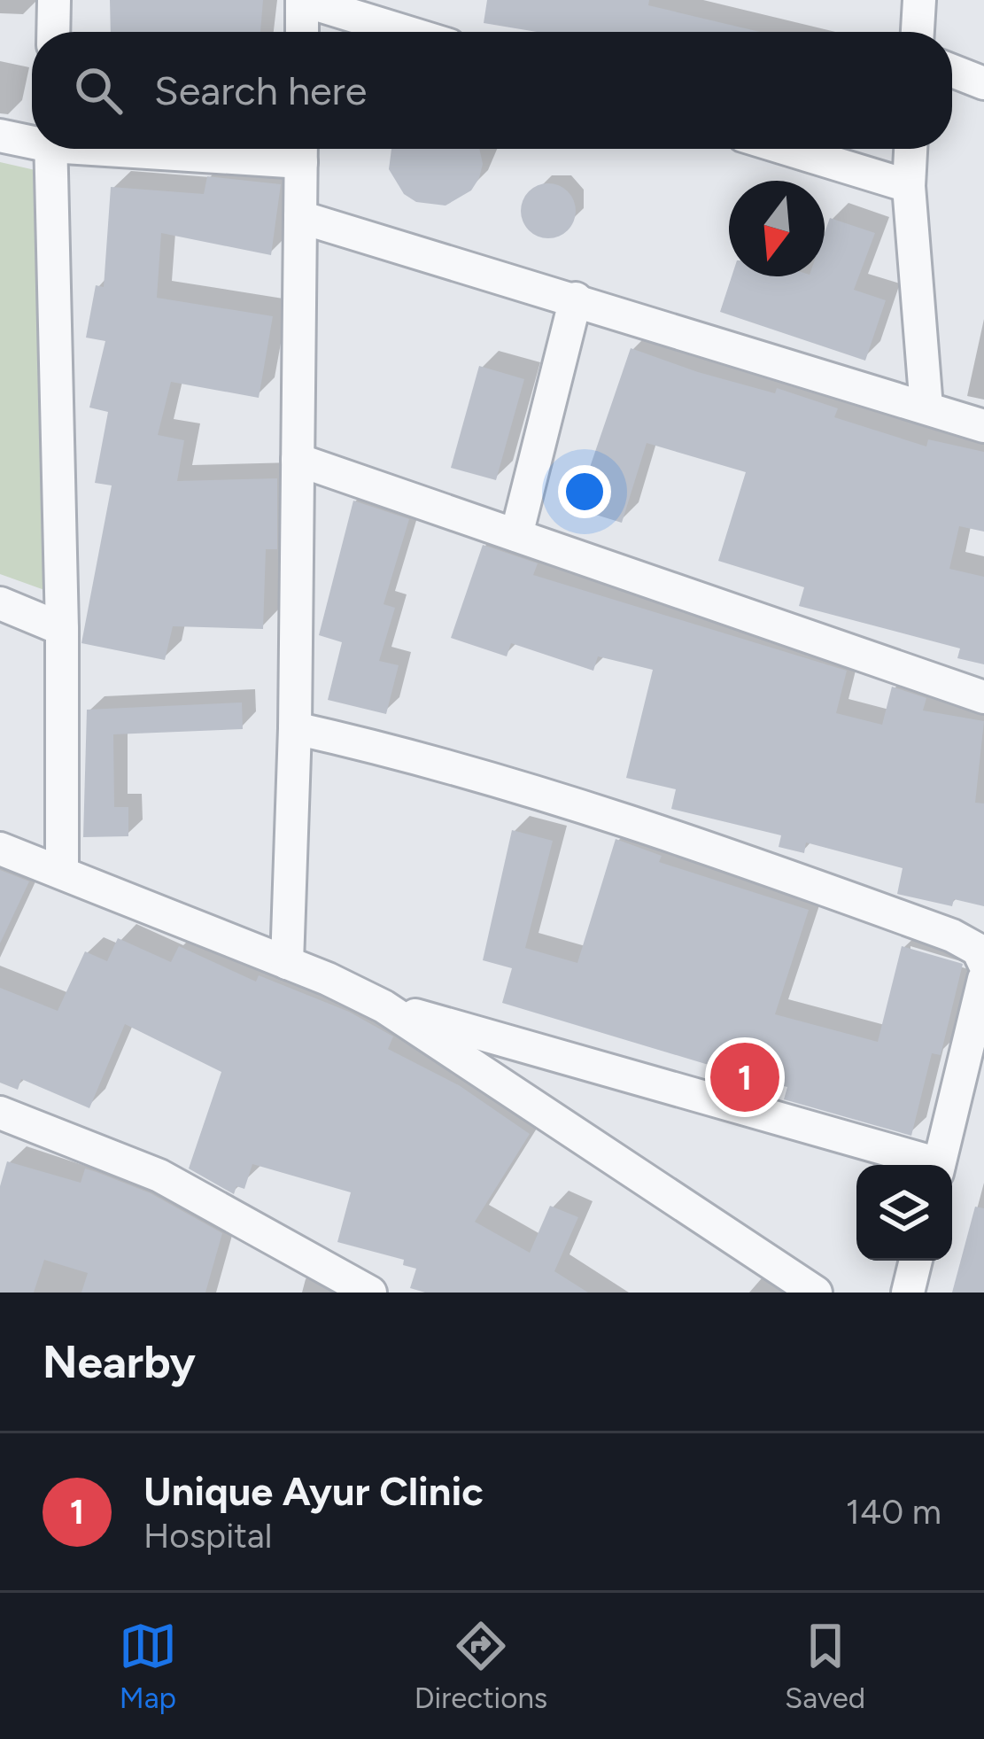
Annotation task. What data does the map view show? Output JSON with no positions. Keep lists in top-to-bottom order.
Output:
{
  "north": "bottom",
  "page": {
    "search": "Search here",
    "pins": "1",
    "heading": "Nearby",
    "list": [
      {
        "mark": "1",
        "name": "Unique Ayur Clinic",
        "note": "Hospital",
        "value": "140 m"
      }
    ],
    "nav": ["Map", "Directions", "Saved"]
  }
}
